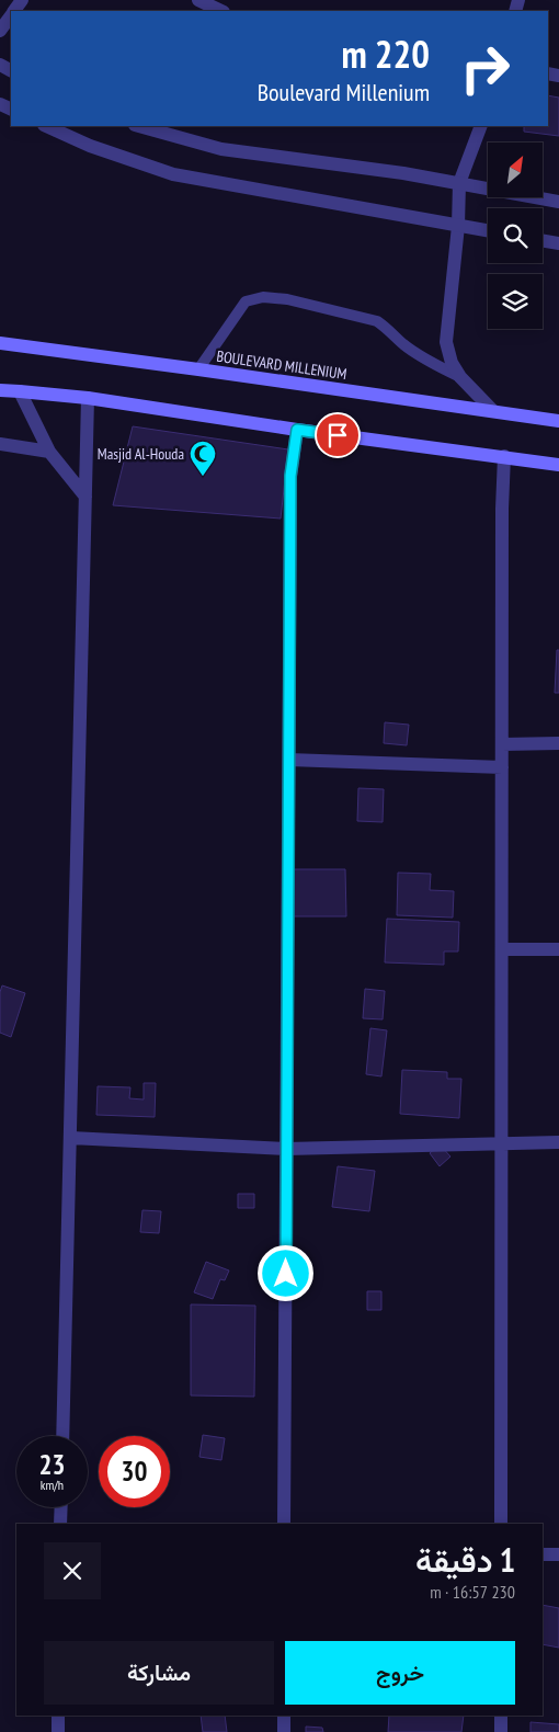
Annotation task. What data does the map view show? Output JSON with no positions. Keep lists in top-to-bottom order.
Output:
{
  "streets": {
    "main road": ["BOULEVARD MILLENIUM"]
  },
  "places": {
    "mosque": ["Masjid Al-Houda"]
  },
  "north": "top right",
  "page": {
    "turn": ["220 m", "Boulevard Millenium"],
    "speed": "23 km/h",
    "limit": "30",
    "heading": ["1 دقيقة", "230 m · 16:57"],
    "buttons": ["خروج", "مشاركة"]
  }
}
